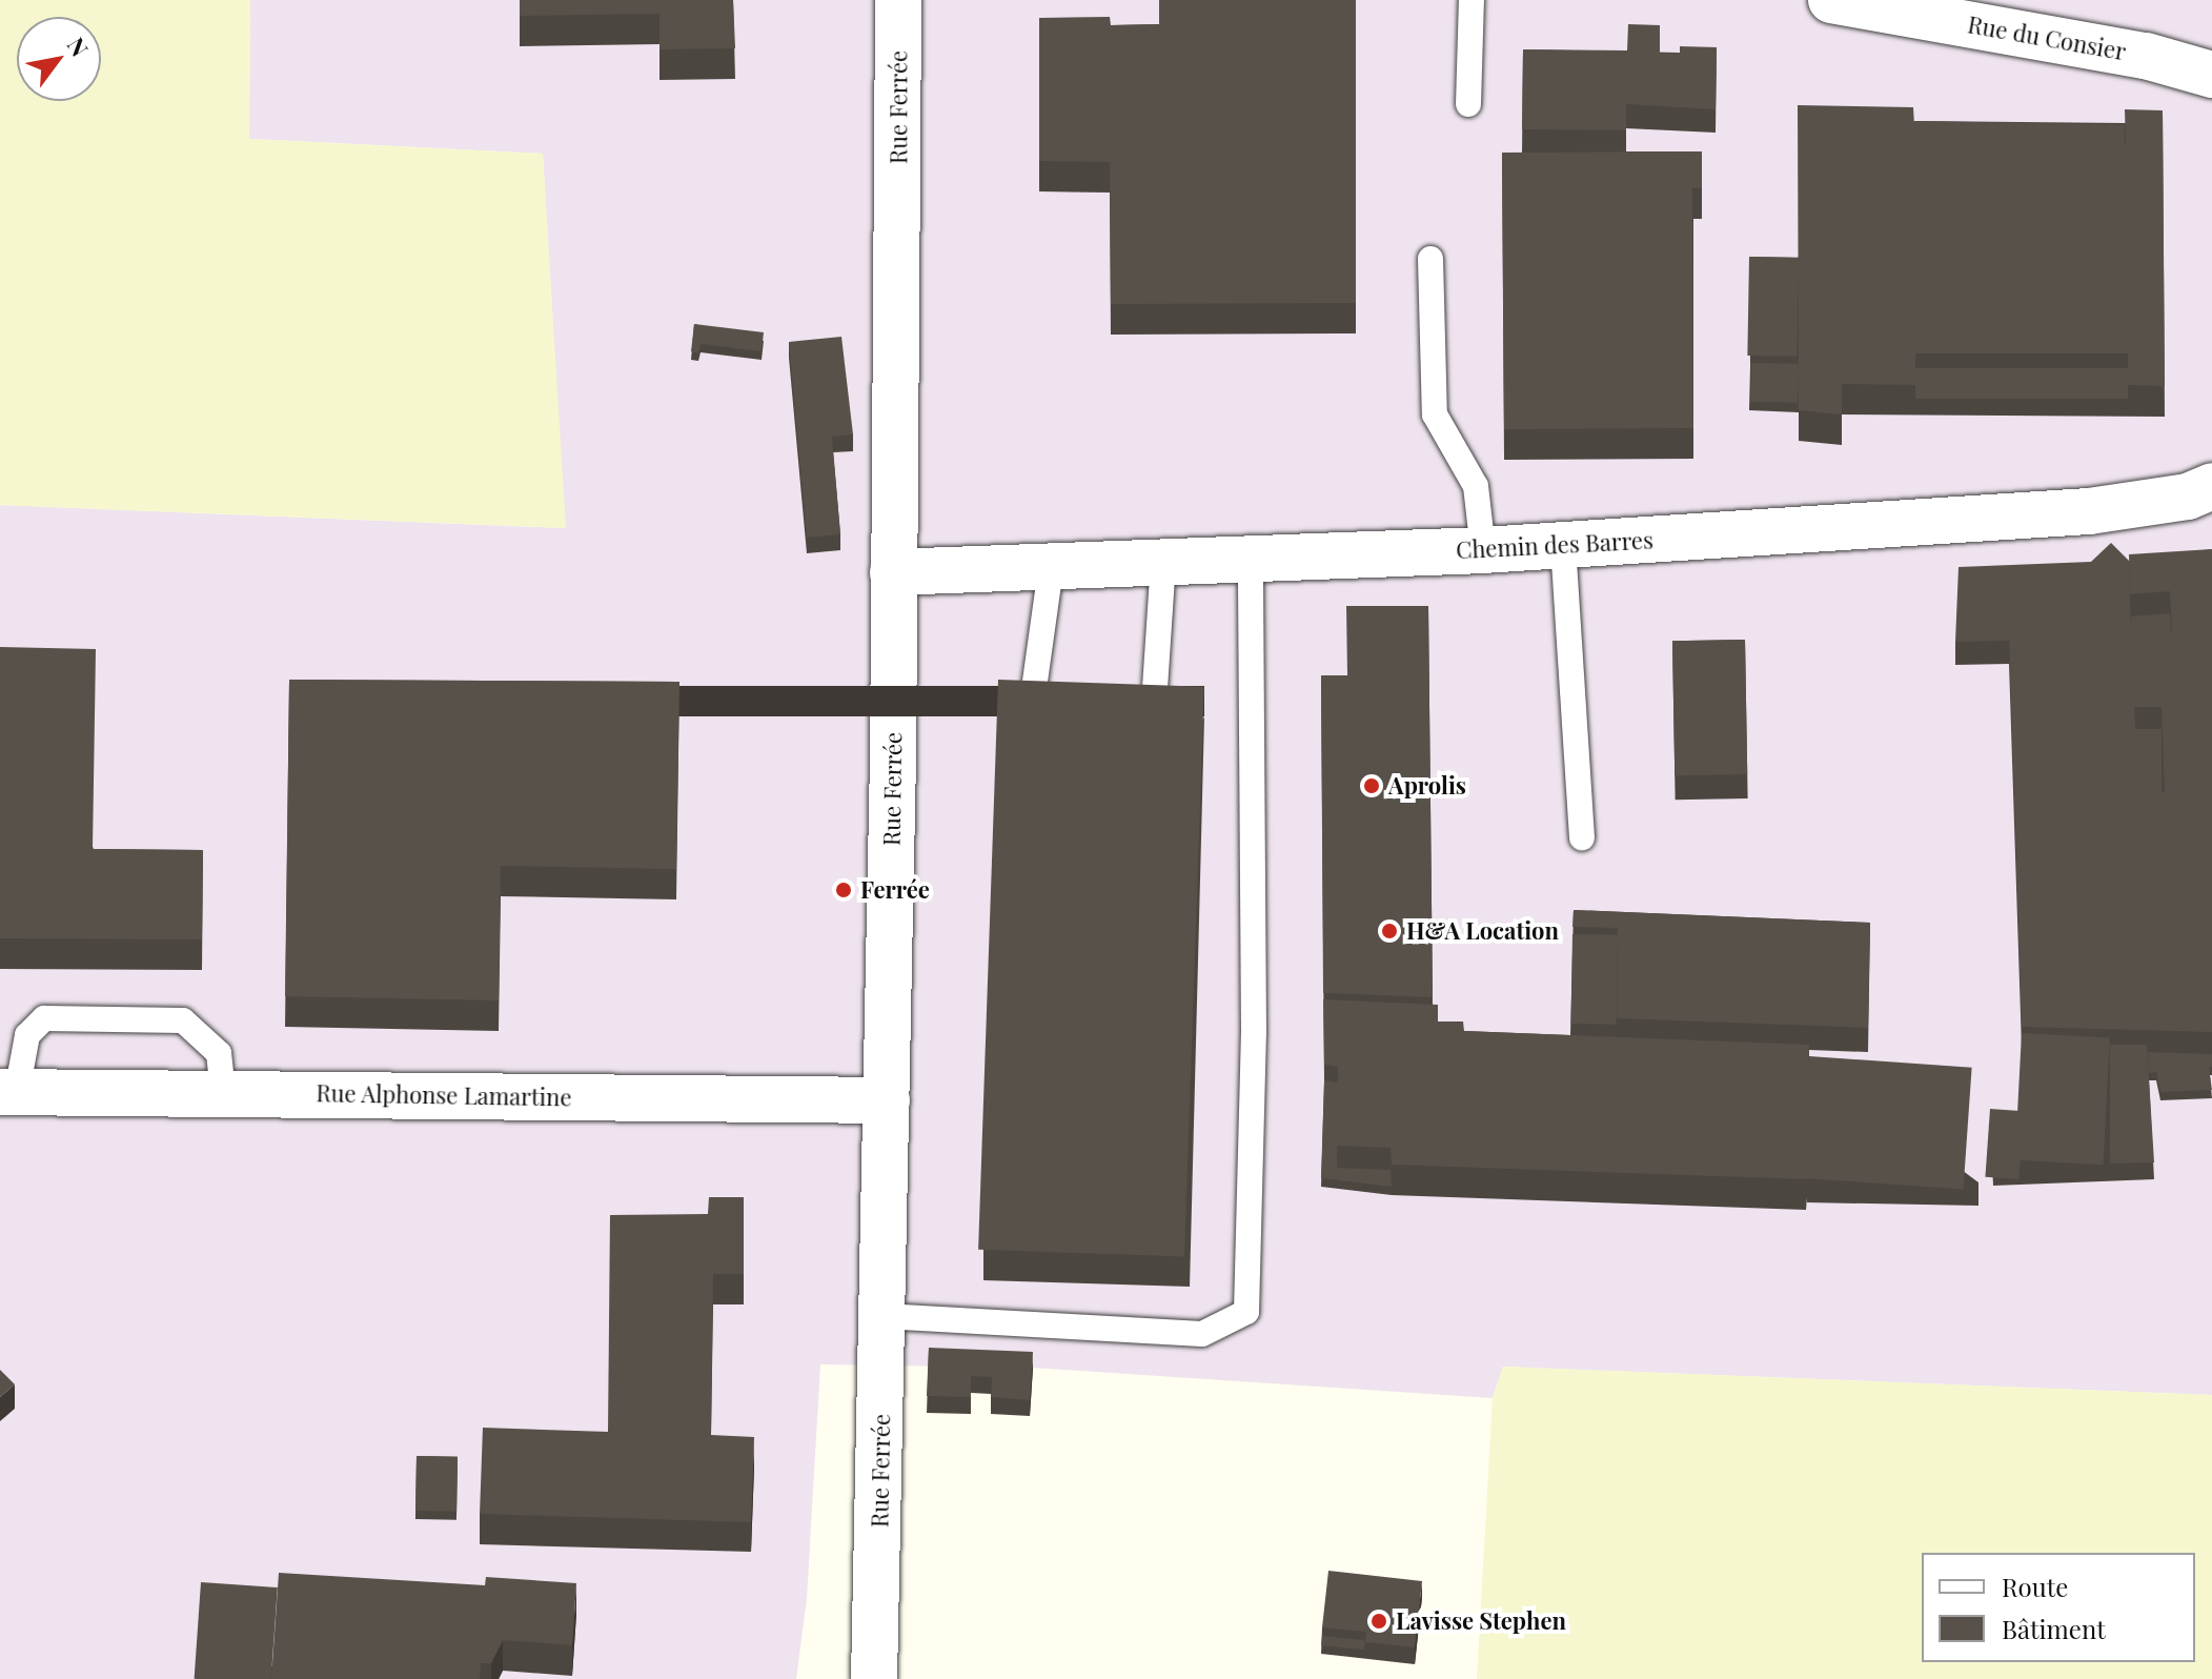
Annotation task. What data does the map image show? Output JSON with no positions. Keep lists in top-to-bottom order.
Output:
{
  "streets": {
    "street": [
      "Rue du Consier",
      "Rue Ferrée",
      "Chemin des Barres",
      "Rue Alphonse Lamartine"
    ]
  },
  "crossings": [
    ["Rue Ferrée", "Chemin des Barres"],
    ["Rue Ferrée", "Rue Alphonse Lamartine"]
  ],
  "places": [
    "Aprolis",
    "Ferrée",
    "H&A Location",
    "Lavisse Stephen"
  ],
  "legend": ["Route", "Bâtiment"],
  "north": "top right"
}
